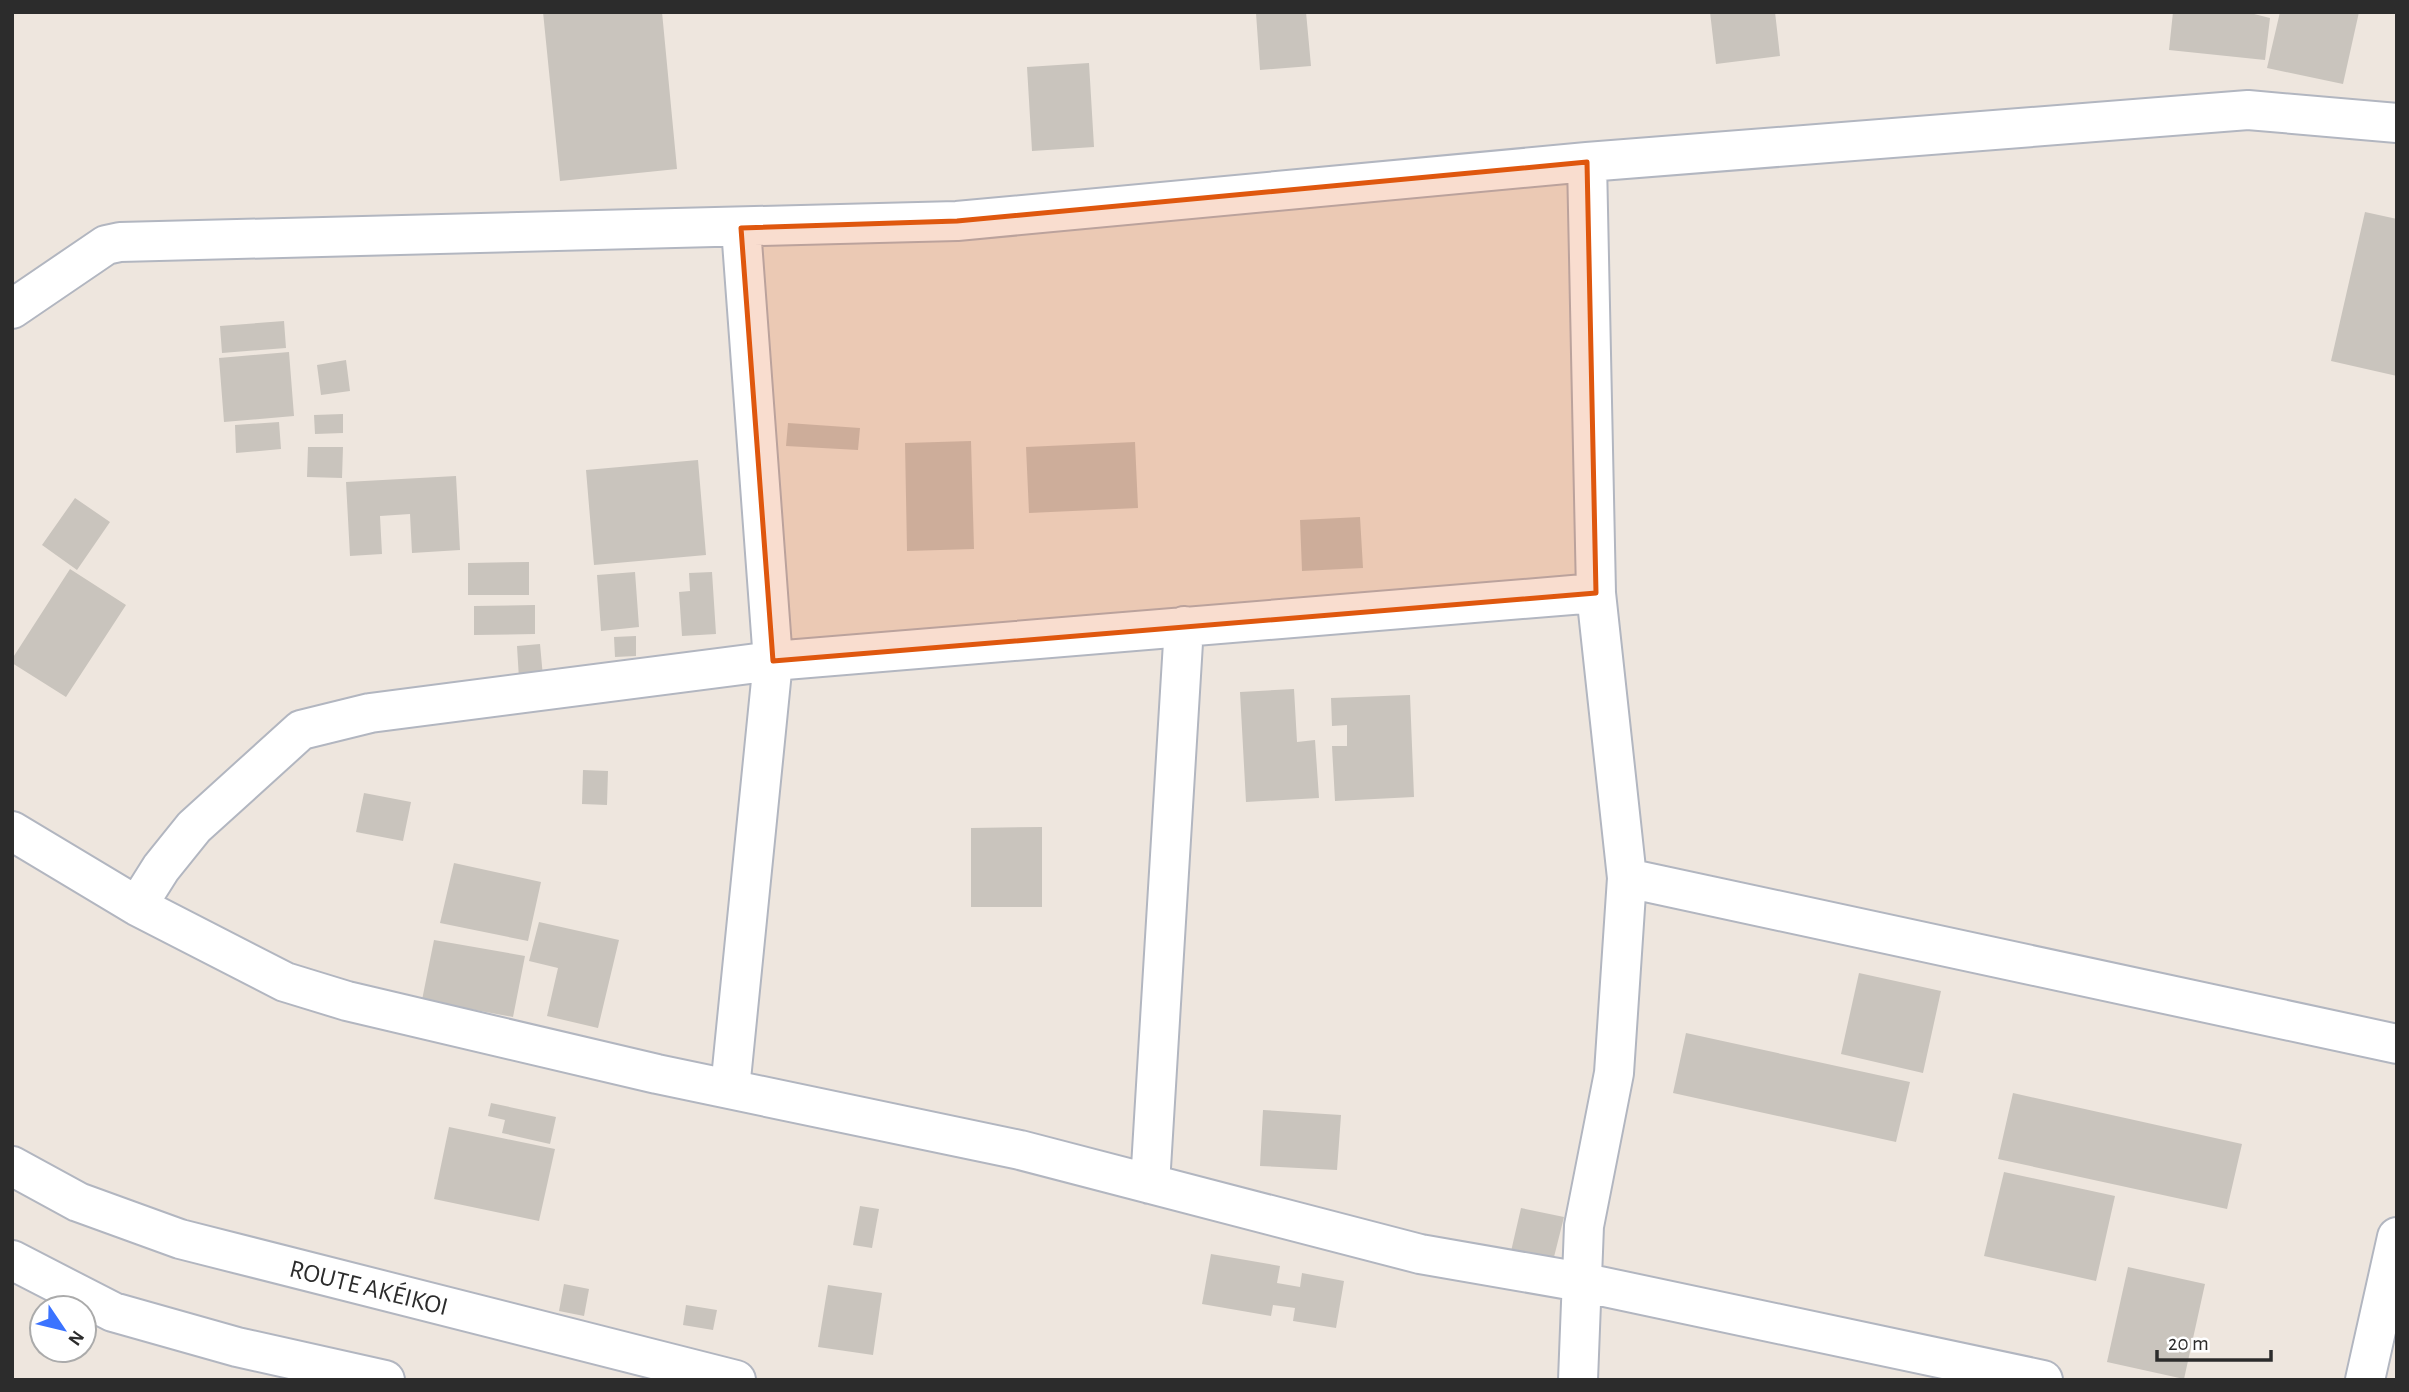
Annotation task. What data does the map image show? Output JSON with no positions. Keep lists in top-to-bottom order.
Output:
{
  "streets": {
    "street": ["ROUTE AKÉIKOI"]
  },
  "scale_bar": "20 m",
  "north": "bottom right"
}
